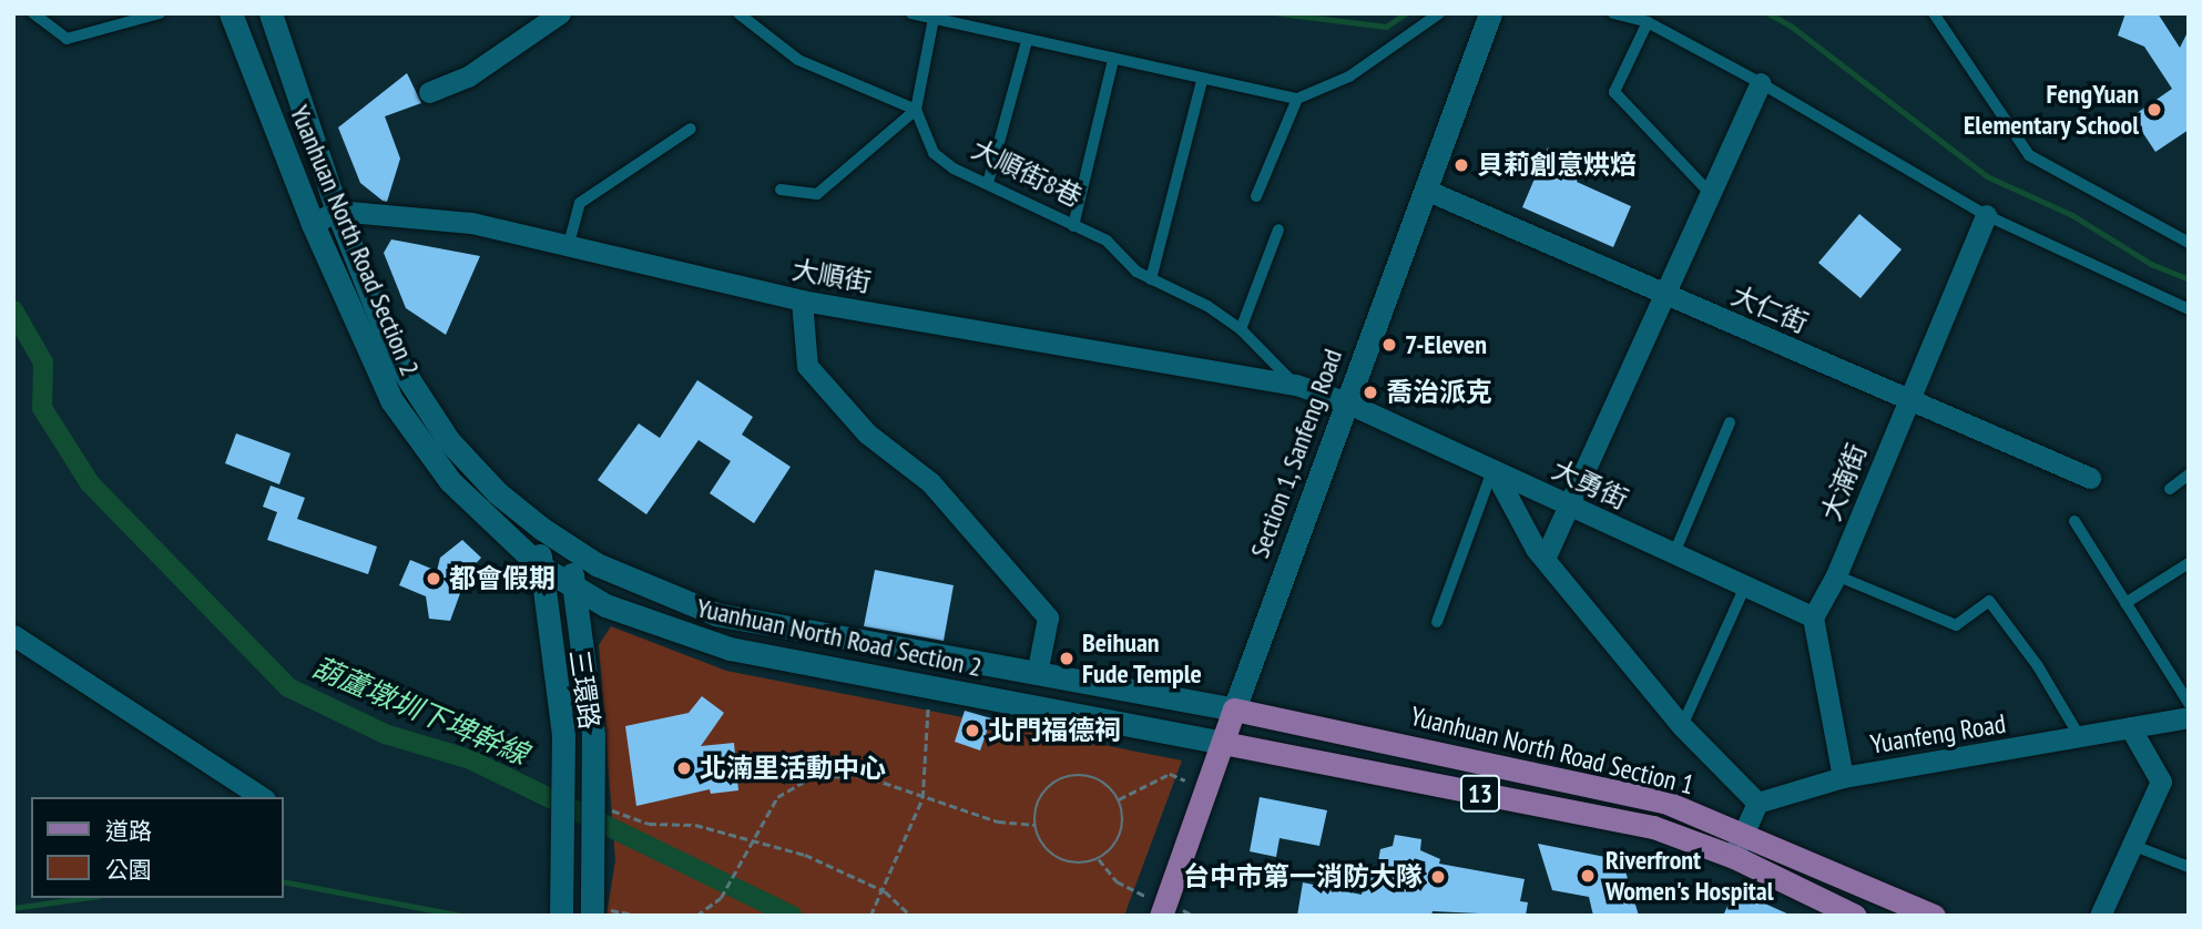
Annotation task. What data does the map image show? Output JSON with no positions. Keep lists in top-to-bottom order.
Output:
{
  "streets": {
    "main road": ["Section 1, Sanfeng Road", "Yuanhuan North Road Section 1", "13"],
    "street": [
      "Yuanhuan North Road Section 2",
      "大順街",
      "大仁街",
      "大湳街",
      "大勇街",
      "三環路",
      "Yuanfeng Road"
    ],
    "lane": ["大順街8巷"]
  },
  "crossings": [
    ["大順街8巷", "大順街"],
    ["Yuanhuan North Road Section 2", "大順街"],
    ["Yuanhuan North Road Section 2", "Section 1, Sanfeng Road"],
    ["Yuanhuan North Road Section 2", "三環路"],
    ["Yuanhuan North Road Section 2", "Yuanhuan North Road Section 1"],
    ["大順街", "Section 1, Sanfeng Road"],
    ["大順街", "大勇街"],
    ["大仁街", "Section 1, Sanfeng Road"],
    ["大仁街", "大湳街"],
    ["Section 1, Sanfeng Road", "大勇街"],
    ["Section 1, Sanfeng Road", "Yuanhuan North Road Section 1"],
    ["大湳街", "大勇街"]
  ],
  "water": ["葫蘆墩圳下埤幹線"],
  "places": [
    "FengYuan Elementary School",
    "貝莉創意烘焙",
    "7-Eleven",
    "喬治派克",
    "都會假期",
    "Beihuan Fude Temple",
    "北門福德祠",
    "北湳里活動中心",
    "Riverfront Women's Hospital",
    "台中市第一消防大隊"
  ],
  "legend": ["道路", "公園"]
}
